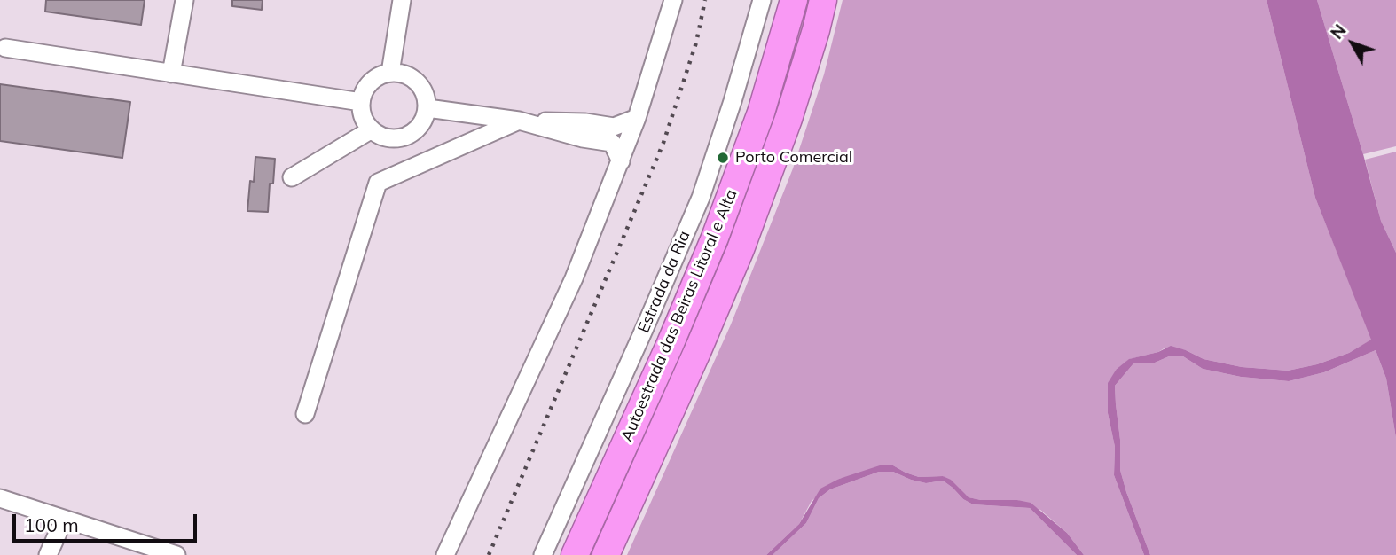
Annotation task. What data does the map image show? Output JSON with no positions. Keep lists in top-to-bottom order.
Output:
{
  "streets": {
    "highway": ["Autoestrada das Beiras Litoral e Alta"],
    "street": ["Estrada da Ria"]
  },
  "places": ["Porto Comercial"],
  "scale_bar": "100 m",
  "north": "top left"
}
